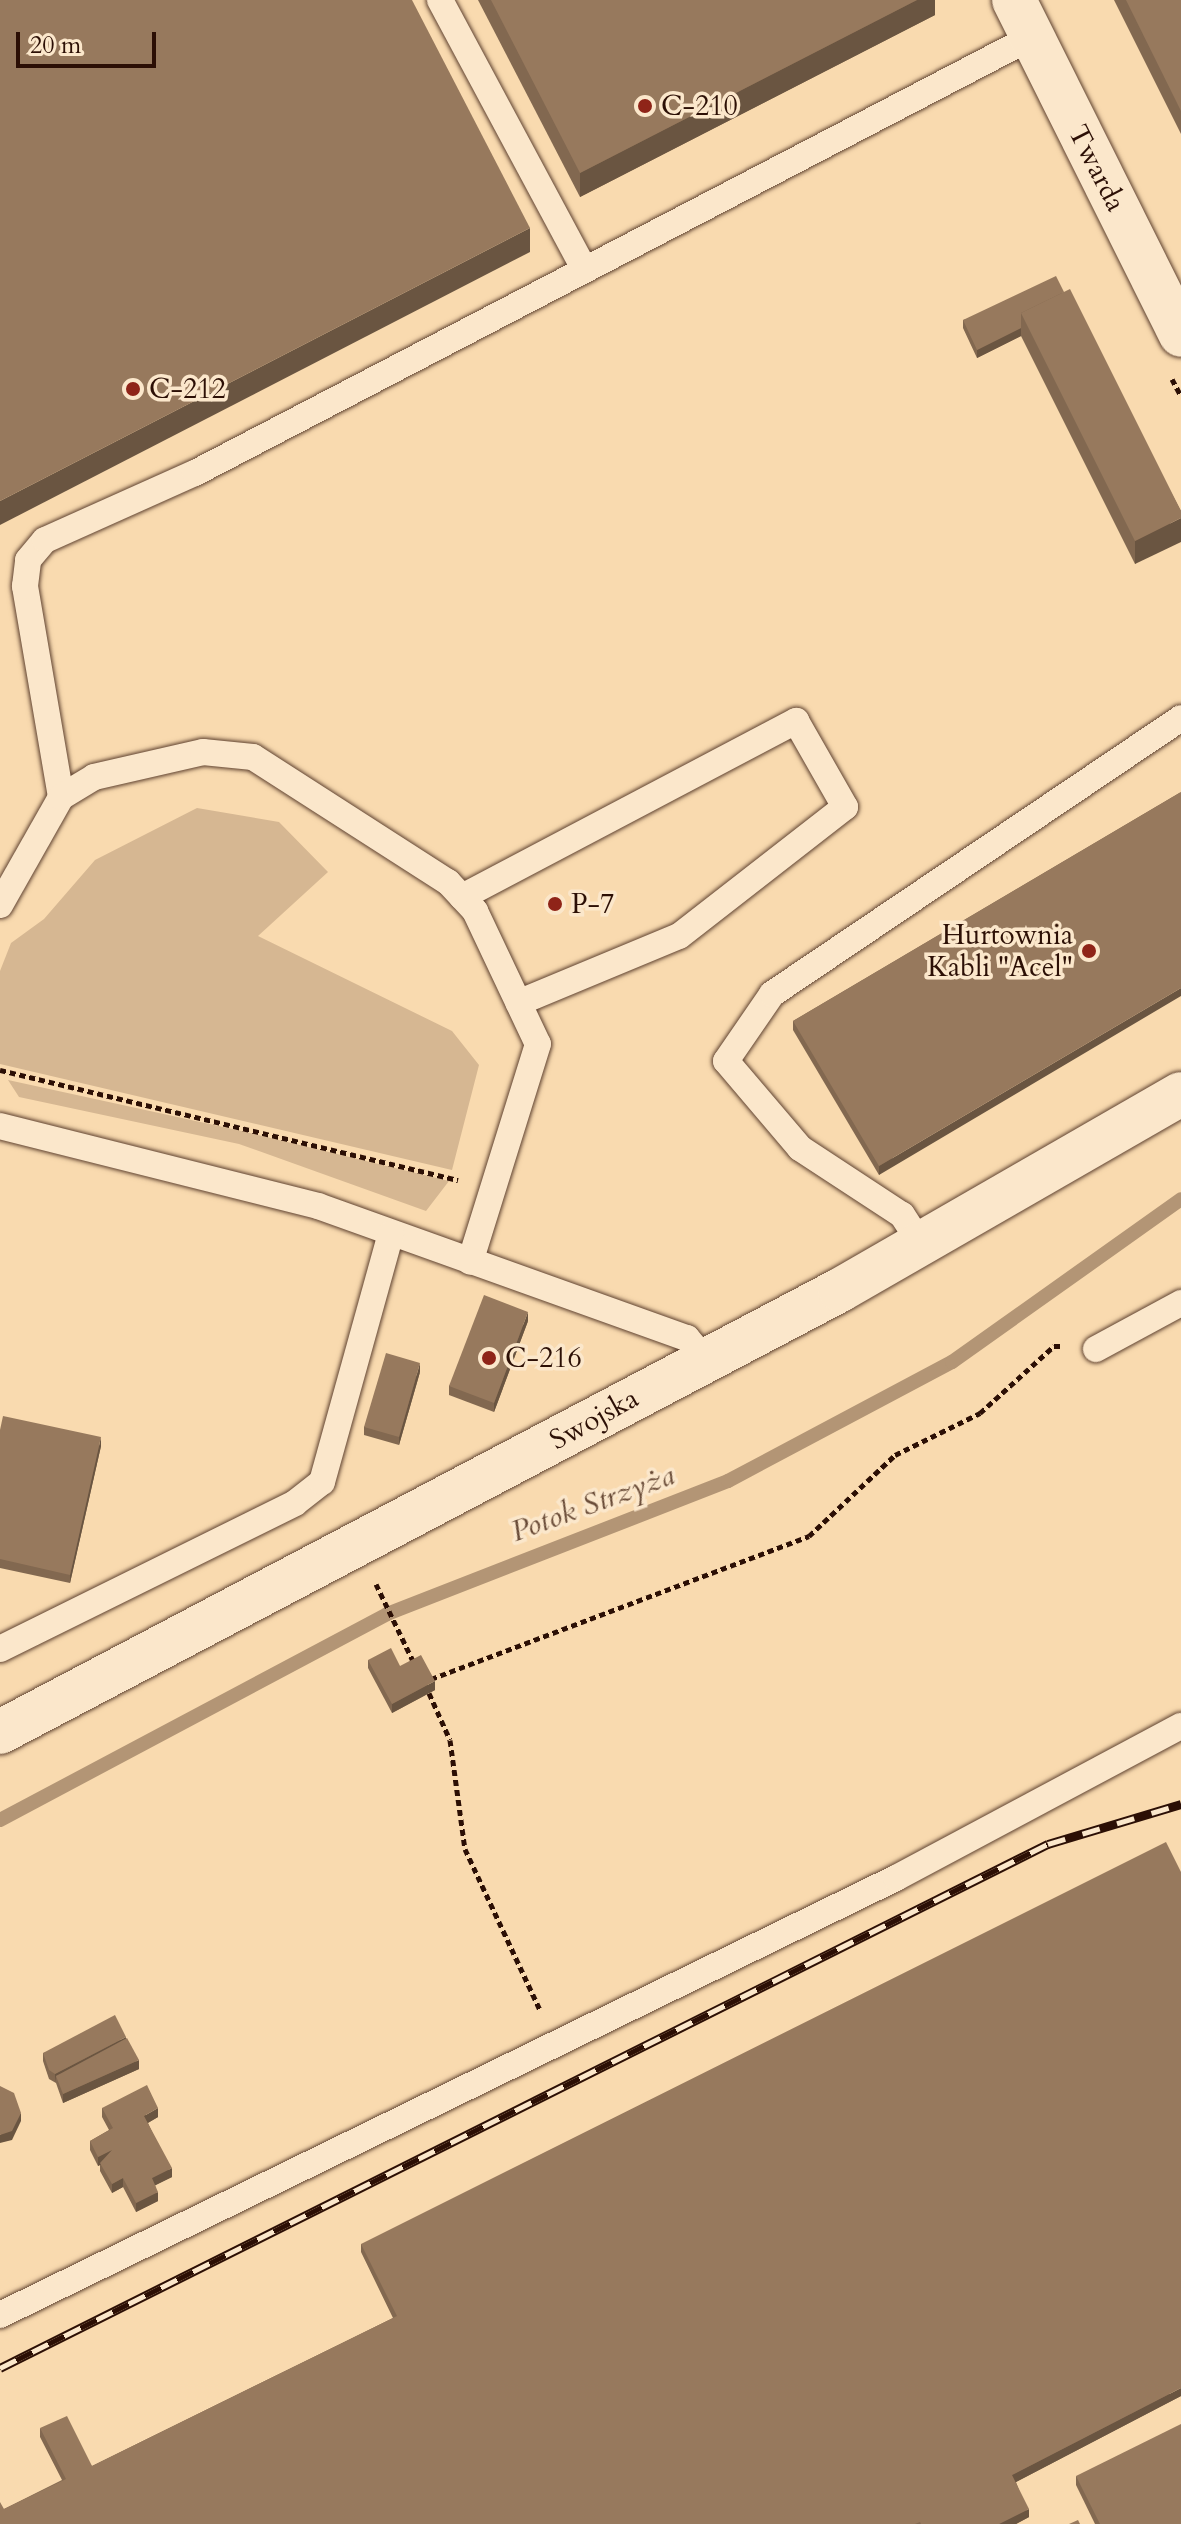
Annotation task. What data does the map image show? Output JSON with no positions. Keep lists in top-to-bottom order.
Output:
{
  "streets": {
    "street": ["Twarda", "Swojska"]
  },
  "water": ["Potok Strzyża"],
  "places": [
    "C-210",
    "C-212",
    "P-7",
    "Hurtownia Kabli \"Acel\"",
    "C-216"
  ],
  "scale_bar": "20 m"
}
